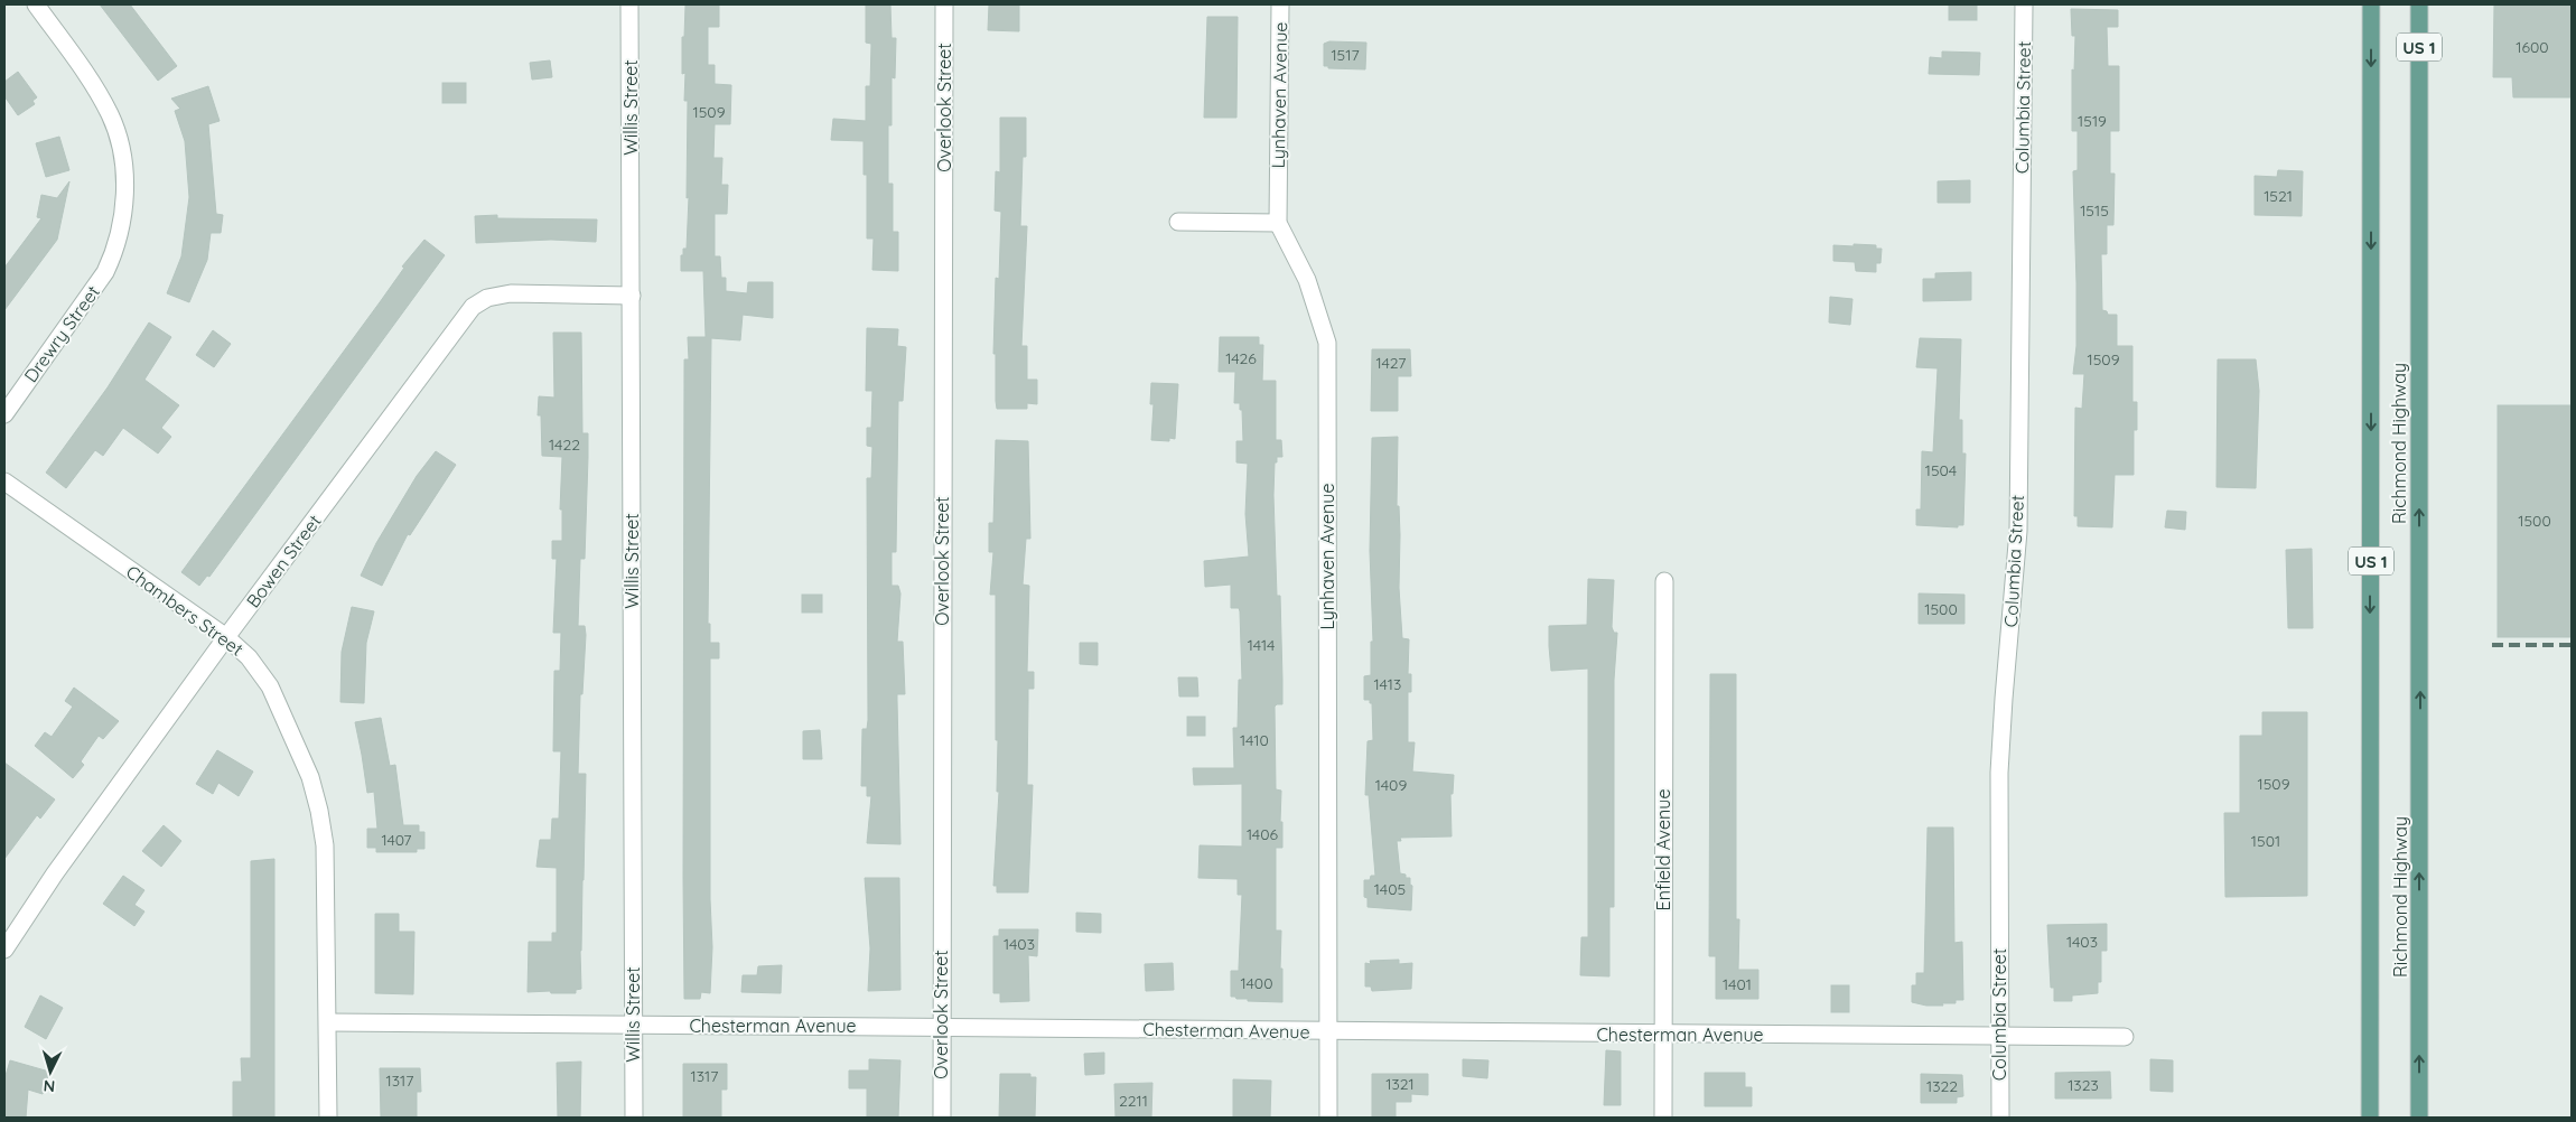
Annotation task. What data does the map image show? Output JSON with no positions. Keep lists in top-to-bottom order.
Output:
{
  "streets": {
    "main road": ["US 1", "Richmond Highway"],
    "street": [
      "Lynhaven Avenue",
      "Willis Street",
      "Overlook Street",
      "Columbia Street",
      "Drewry Street",
      "Bowen Street",
      "Chambers Street",
      "Enfield Avenue",
      "Chesterman Avenue"
    ]
  },
  "crossings": [
    ["Lynhaven Avenue", "Chesterman Avenue"],
    ["Willis Street", "Bowen Street"],
    ["Willis Street", "Chesterman Avenue"],
    ["Overlook Street", "Chesterman Avenue"],
    ["Columbia Street", "Chesterman Avenue"],
    ["Bowen Street", "Chambers Street"],
    ["Chambers Street", "Chesterman Avenue"],
    ["Enfield Avenue", "Chesterman Avenue"]
  ],
  "house_numbers": [
    "1600",
    "1517",
    "1509",
    "1519",
    "1521",
    "1515",
    "1426",
    "1509",
    "1427",
    "1422",
    "1504",
    "1500",
    "1500",
    "1414",
    "1413",
    "1410",
    "1509",
    "1409",
    "1406",
    "1407",
    "1501",
    "1405",
    "1403",
    "1403",
    "1400",
    "1401",
    "1317",
    "1317",
    "1321",
    "1323",
    "1322",
    "2211"
  ],
  "north": "bottom"
}
